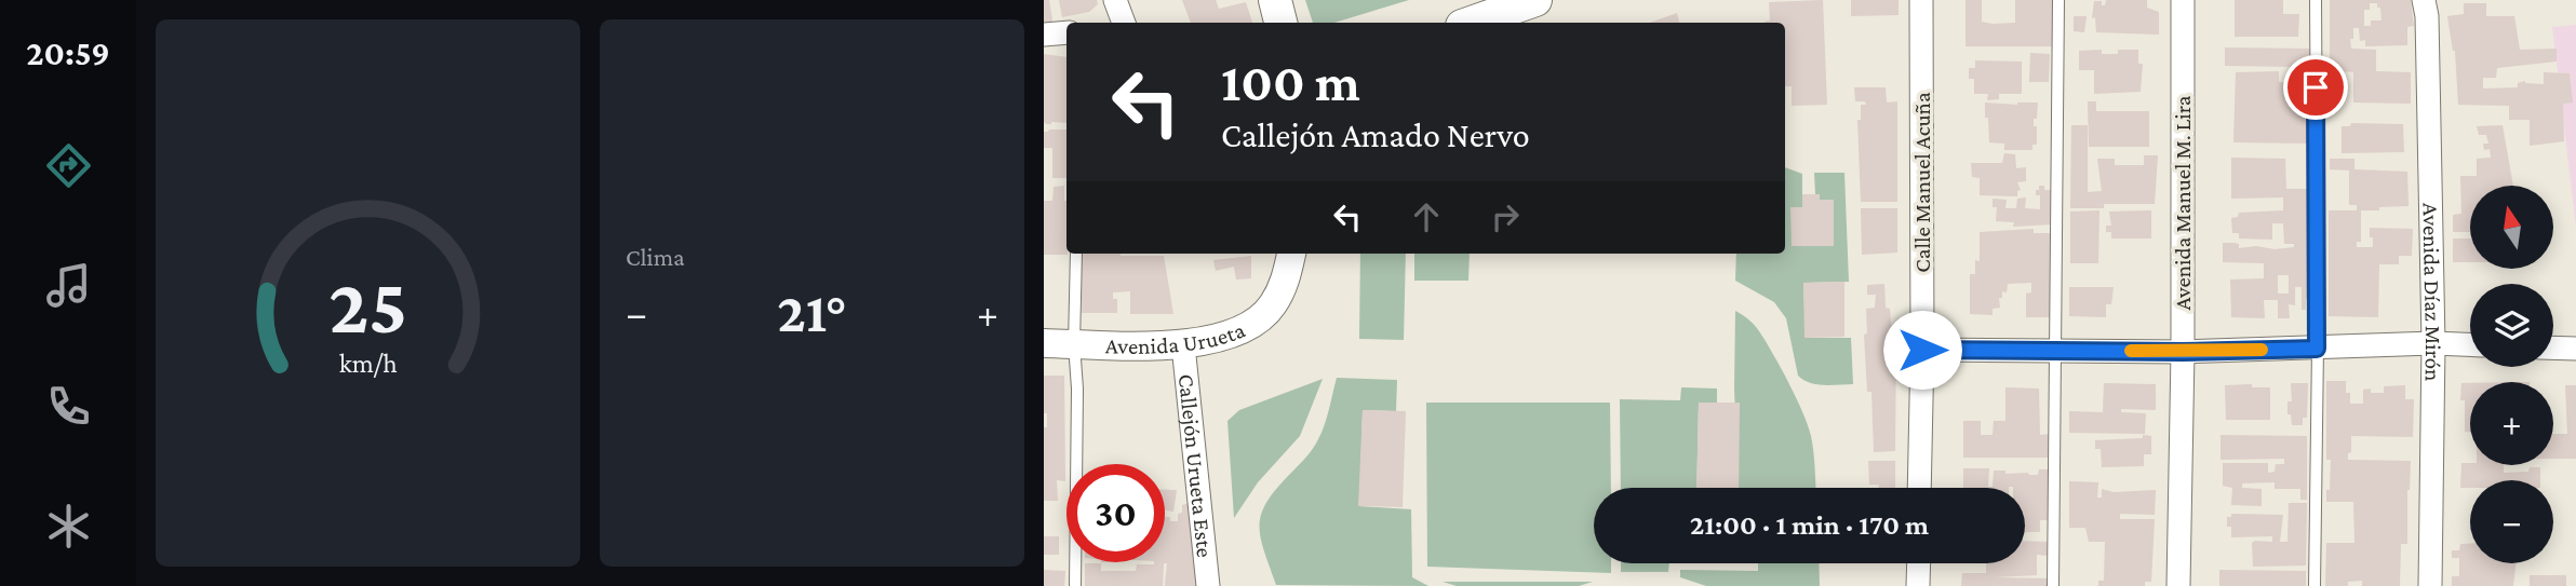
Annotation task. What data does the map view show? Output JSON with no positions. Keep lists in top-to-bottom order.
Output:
{
  "streets": {
    "street": [
      "Calle Manuel Acuña",
      "Avenida Manuel M. Lira",
      "Avenida Díaz Mirón",
      "Avenida Urueta",
      "Callejón Urueta Este"
    ]
  },
  "crossings": [
    ["Avenida Urueta", "Callejón Urueta Este"]
  ],
  "north": "top",
  "page": {
    "tabs": "20:59",
    "tile": "Clima",
    "turn": ["100 m", "Callejón Amado Nervo"],
    "map_buttons": ["+", "−"],
    "heat": ["−", "21°", "+"],
    "limit": "30",
    "trip": "21:00 · 1 min · 170 m",
    "gauge": ["25", "km/h"]
  }
}
